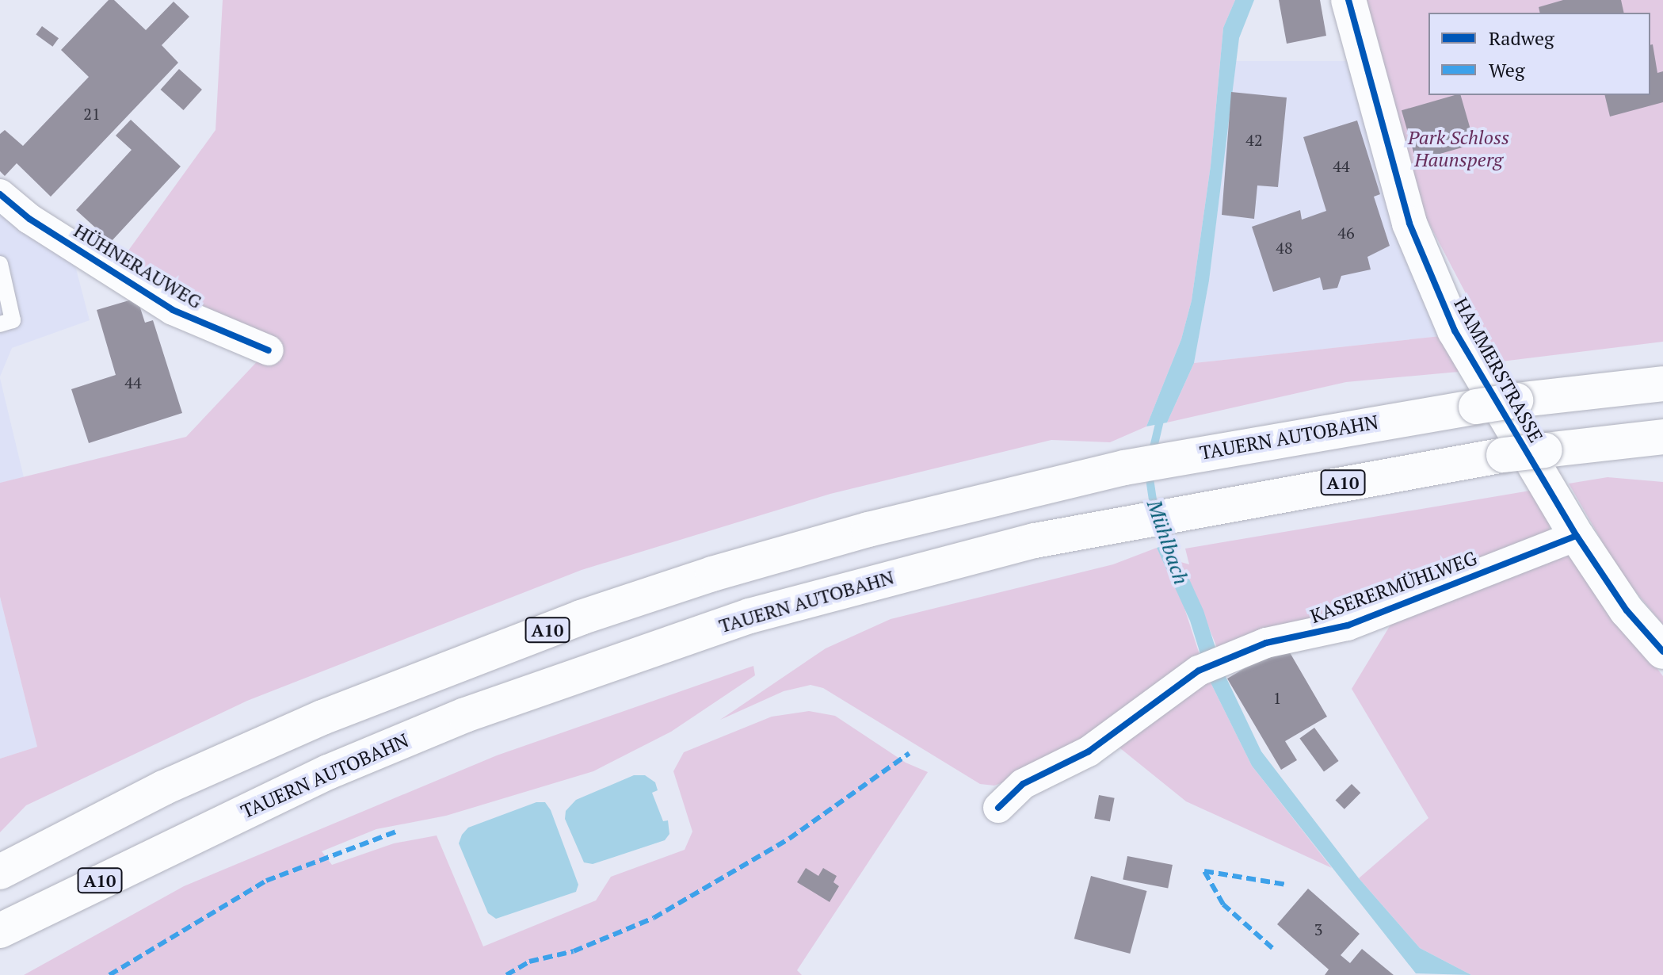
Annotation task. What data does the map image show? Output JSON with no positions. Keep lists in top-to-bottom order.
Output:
{
  "streets": {
    "main road": ["HAMMERSTRASSE", "TAUERN AUTOBAHN", "A10"],
    "street": ["HÜHNERAUWEG", "KASERERMÜHLWEG"]
  },
  "crossings": [
    ["HAMMERSTRASSE", "KASERERMÜHLWEG"]
  ],
  "water": ["Mühlbach"],
  "parks": ["Park Schloss Haunsperg"],
  "house_numbers": [
    "21",
    "42",
    "44",
    "46",
    "48",
    "44",
    "1",
    "3"
  ],
  "legend": ["Radweg", "Weg"]
}
